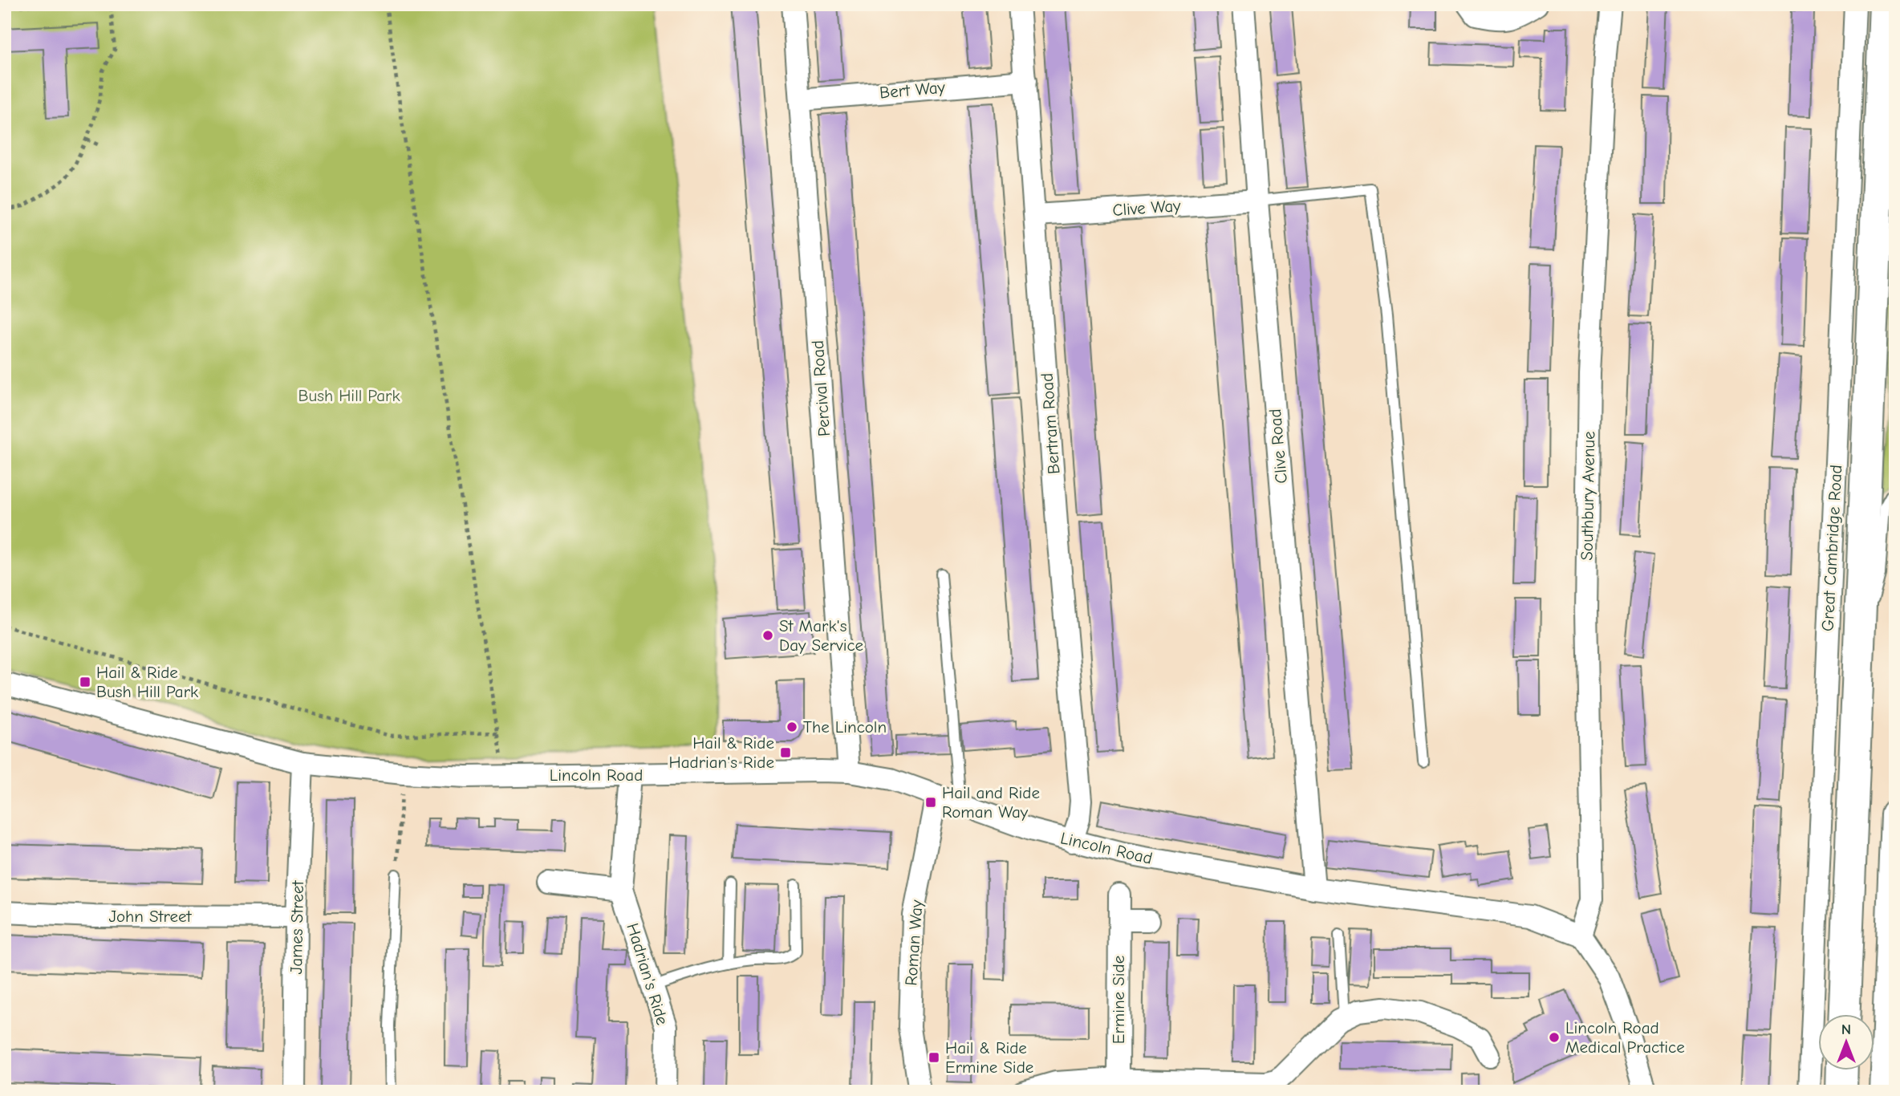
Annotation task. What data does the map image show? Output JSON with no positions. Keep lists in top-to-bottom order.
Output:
{
  "streets": {
    "main road": ["Great Cambridge Road"],
    "street": [
      "Bert Way",
      "Clive Way",
      "Percival Road",
      "Bertram Road",
      "Clive Road",
      "Southbury Avenue",
      "Lincoln Road",
      "John Street",
      "James Street",
      "Roman Way",
      "Hadrian's Ride",
      "Ermine Side"
    ]
  },
  "crossings": [
    ["Bert Way", "Percival Road"],
    ["Bert Way", "Bertram Road"],
    ["Clive Way", "Bertram Road"],
    ["Clive Way", "Clive Road"],
    ["Percival Road", "Lincoln Road"],
    ["Bertram Road", "Lincoln Road"],
    ["Clive Road", "Lincoln Road"],
    ["Southbury Avenue", "Lincoln Road"],
    ["Lincoln Road", "James Street"],
    ["Lincoln Road", "Roman Way"],
    ["Lincoln Road", "Hadrian's Ride"],
    ["John Street", "James Street"]
  ],
  "parks": ["Bush Hill Park"],
  "places": {
    "other": ["St Mark's Day Service", "The Lincoln", "Lincoln Road Medical Practice"],
    "transit": [
      "Hail & Ride Bush Hill Park",
      "Hail & Ride Hadrian's Ride",
      "Hail and Ride Roman Way",
      "Hail & Ride Ermine Side"
    ]
  },
  "north": "top"
}
